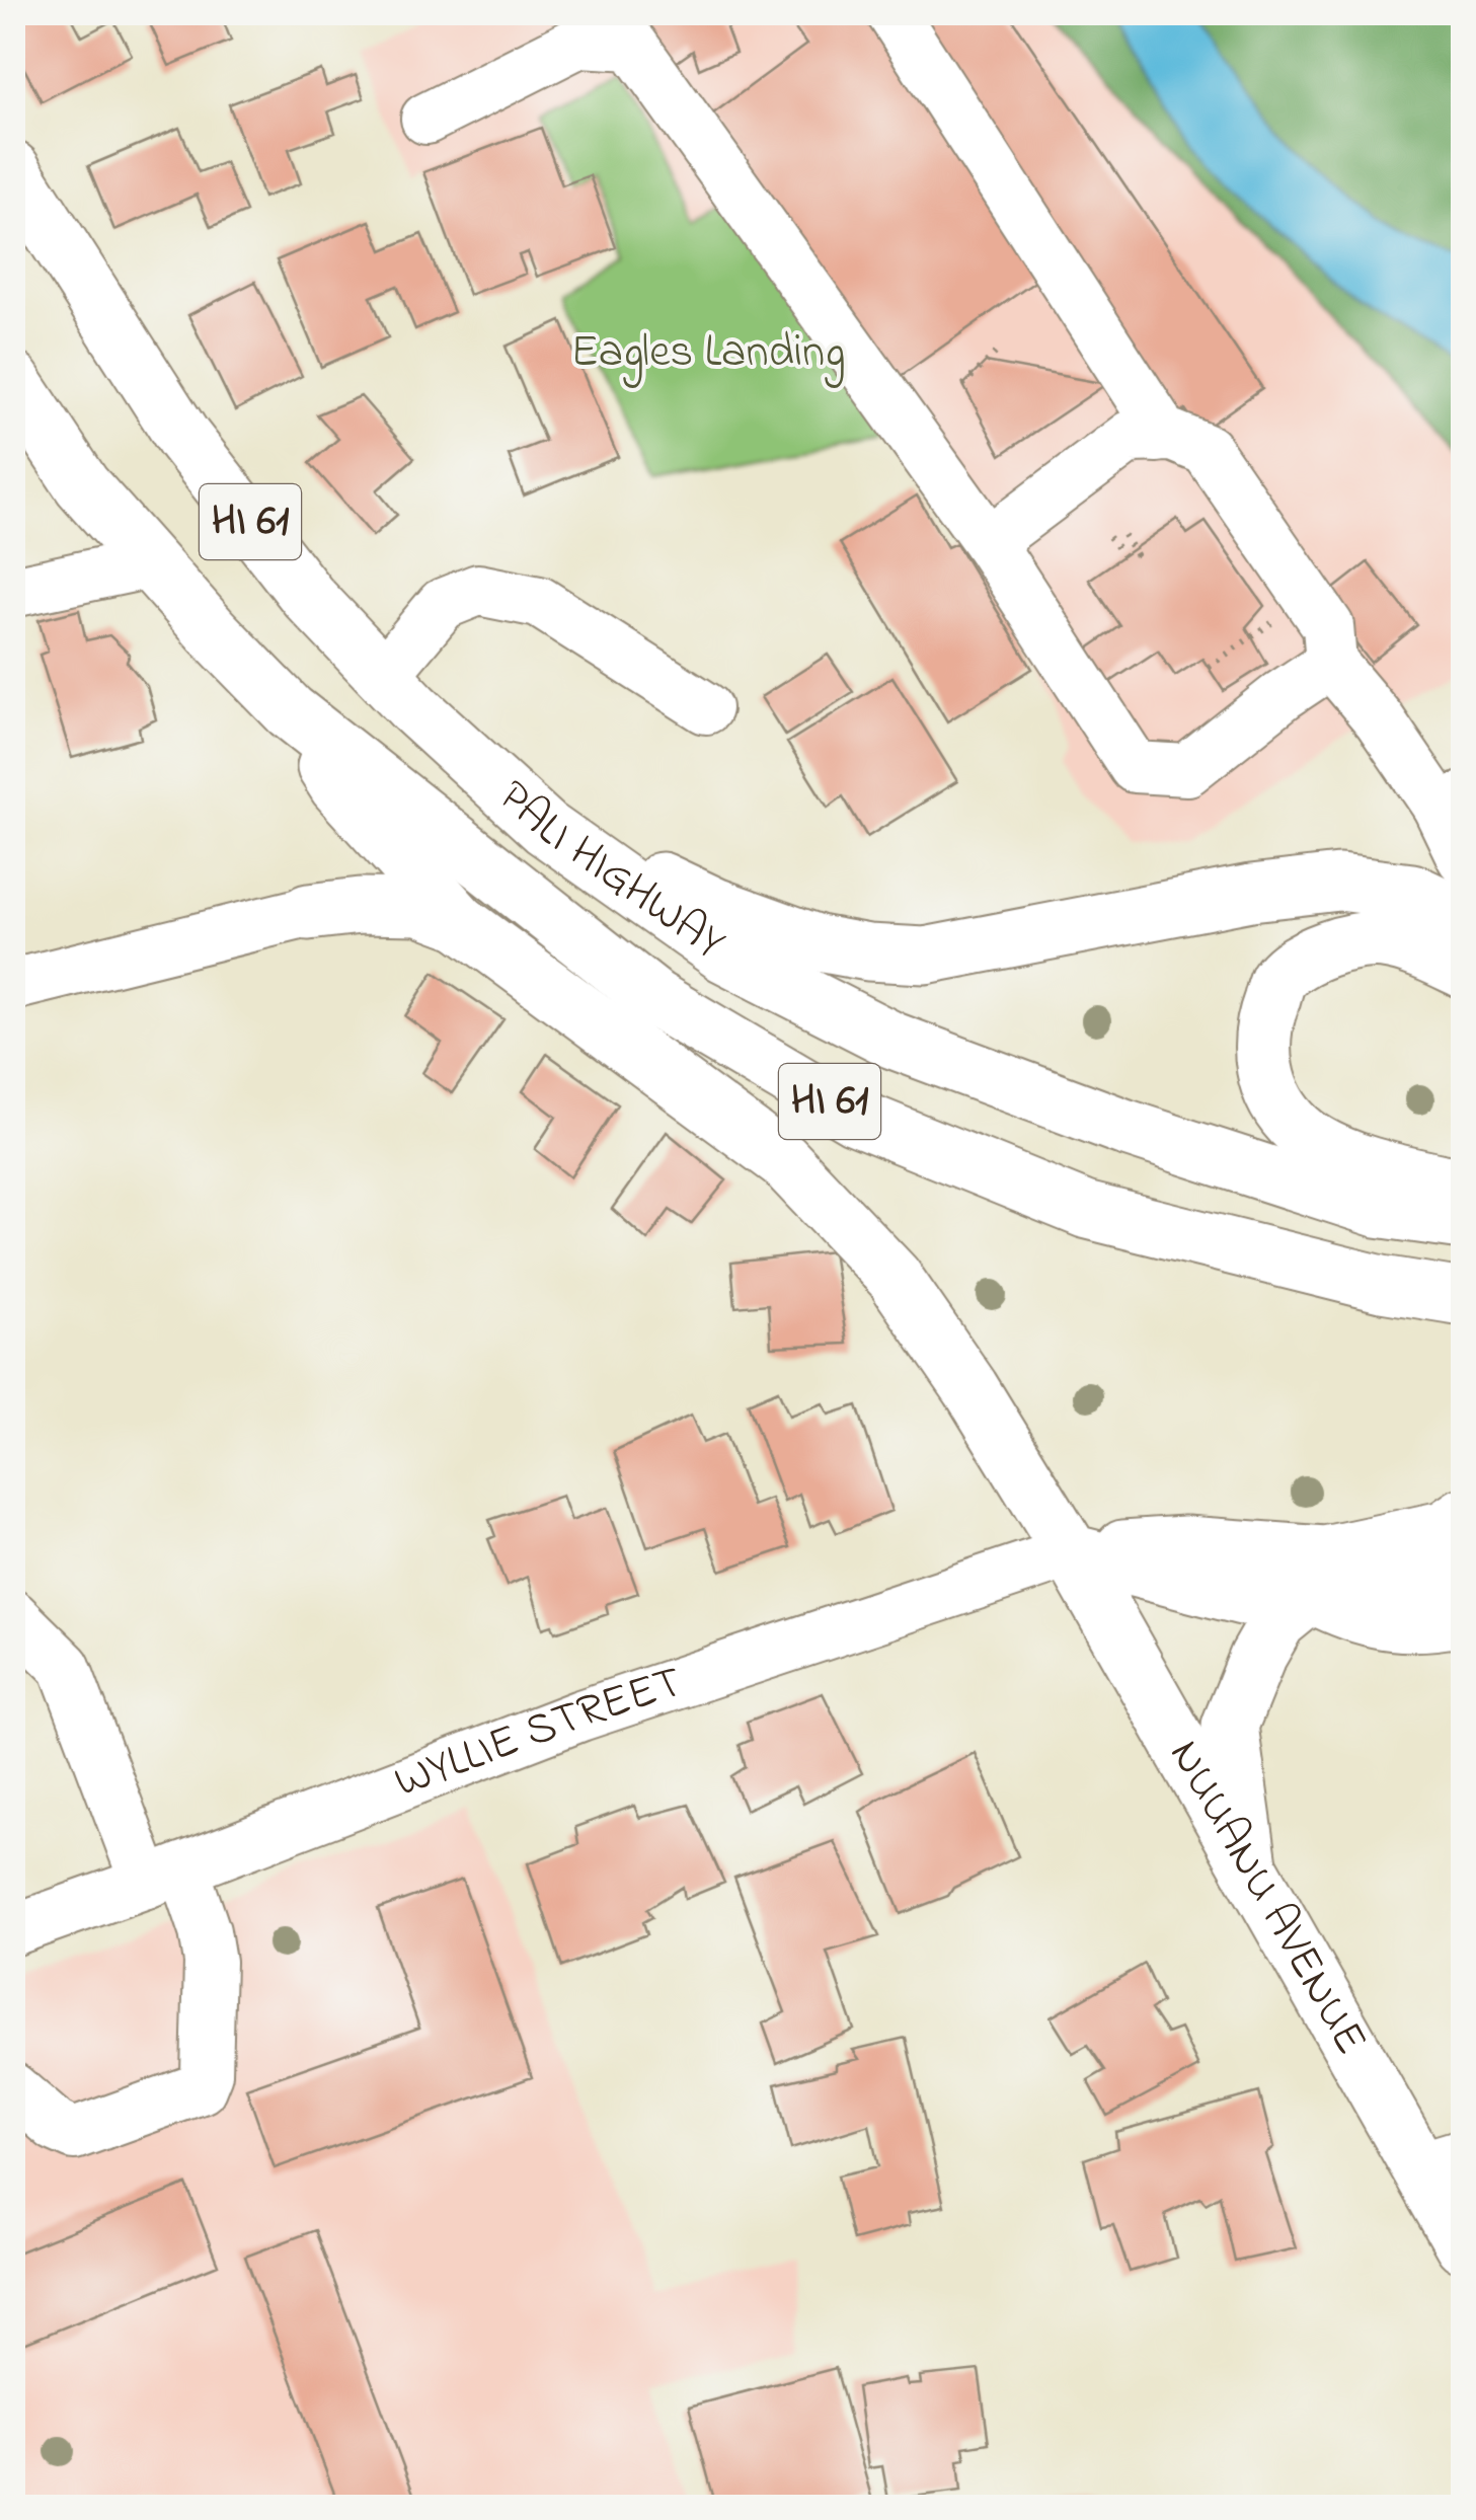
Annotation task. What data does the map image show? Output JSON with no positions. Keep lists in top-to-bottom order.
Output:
{
  "streets": {
    "main road": ["HI 61", "PALI HIGHWAY", "NUUANU AVENUE"],
    "street": ["WYLLIE STREET"]
  },
  "crossings": [
    ["WYLLIE STREET", "NUUANU AVENUE"]
  ],
  "parks": ["Eagles Landing"]
}
